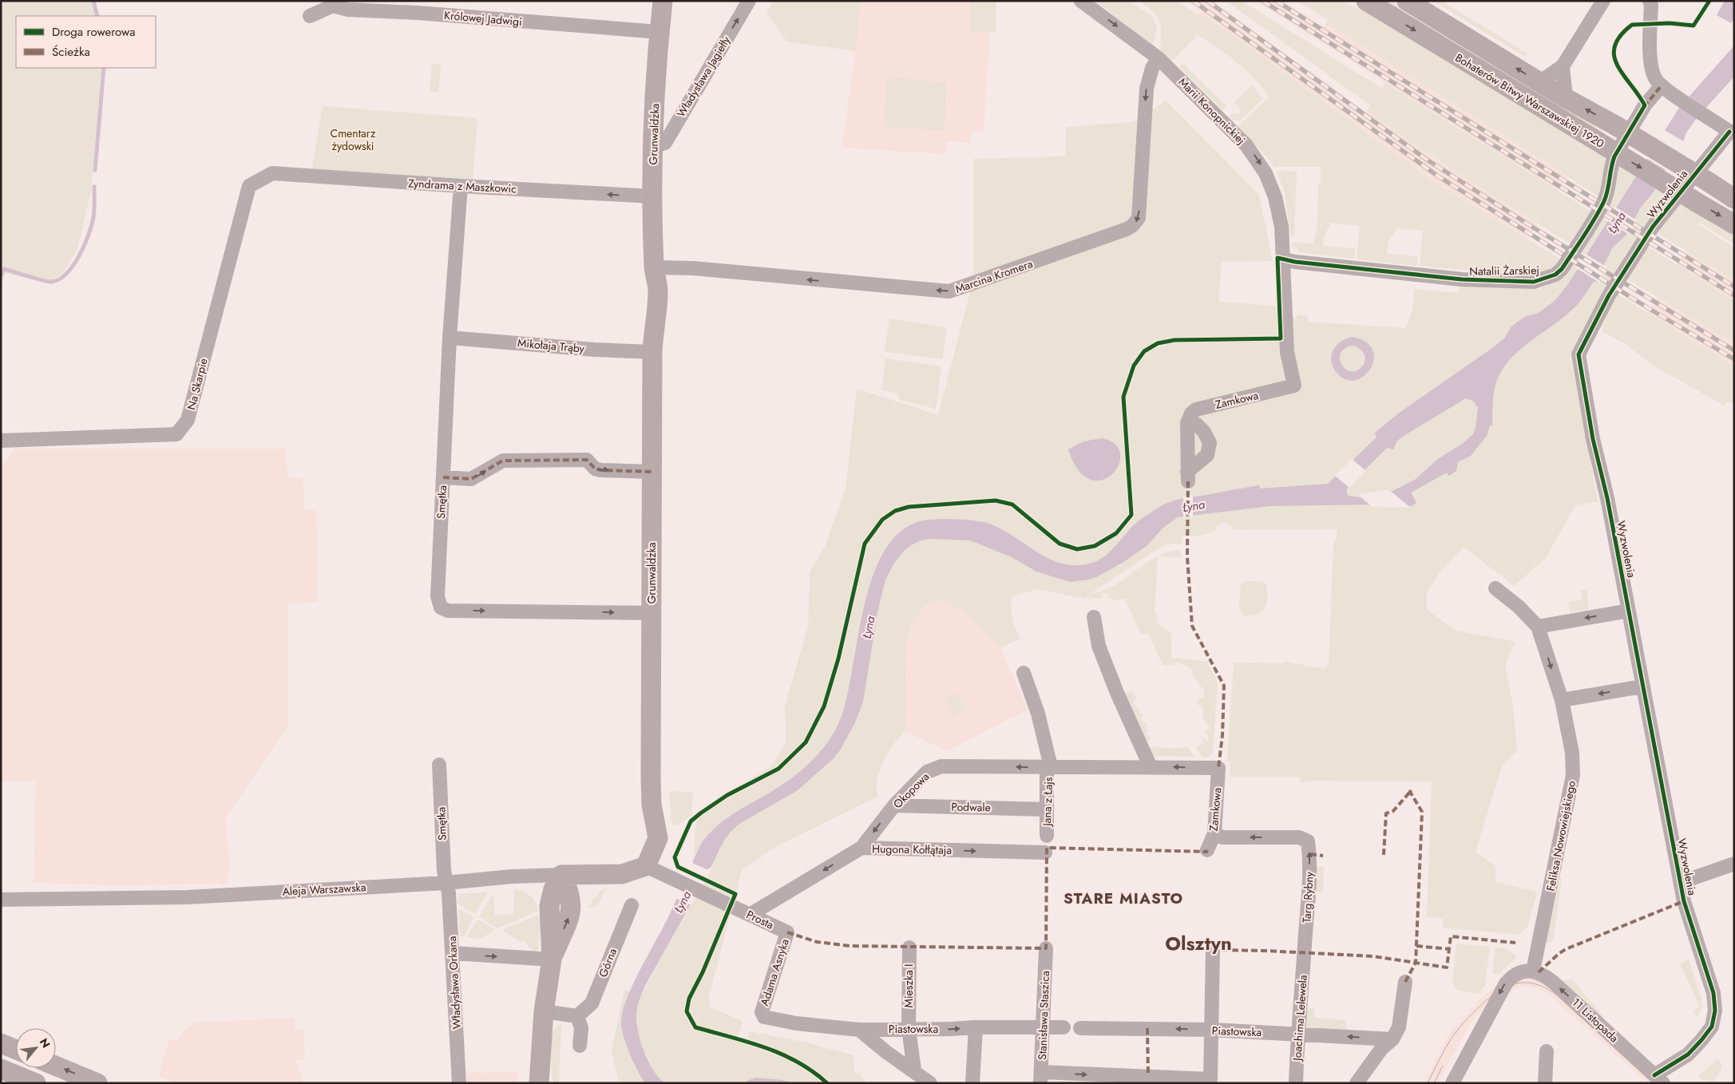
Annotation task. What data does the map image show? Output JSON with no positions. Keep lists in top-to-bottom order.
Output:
{
  "streets": {
    "street": [
      "Królowej Jadwigi",
      "Władysława Jagiełły",
      "Bohaterów Bitwy Warszawskiej 1920",
      "Marii Konopnickiej",
      "Grunwaldzka",
      "Zyndrama z Maszkowic",
      "Wyzwolenia",
      "Natalii Żarskiej",
      "Marcina Kromera",
      "Mikołaja Trąby",
      "Na Skarpie",
      "Zamkowa",
      "Smętka",
      "Okopowa",
      "Jana z Łajs",
      "Podwale",
      "Feliksa Nowowiejskiego",
      "Hugona Kołłątaja",
      "Aleja Warszawska",
      "Targ Rybny",
      "Prosta",
      "Górna",
      "Adama Asnyka",
      "Władysława Orkana",
      "Mieszka I",
      "Stanisława Staszica",
      "Joachima Lelewela",
      "11 Listopada",
      "Piastowska"
    ]
  },
  "crossings": [
    ["Królowej Jadwigi", "Grunwaldzka"],
    ["Władysława Jagiełły", "Grunwaldzka"],
    ["Marii Konopnickiej", "Natalii Żarskiej"],
    ["Marii Konopnickiej", "Marcina Kromera"],
    ["Marii Konopnickiej", "Zamkowa"],
    ["Grunwaldzka", "Zyndrama z Maszkowic"],
    ["Grunwaldzka", "Marcina Kromera"],
    ["Grunwaldzka", "Mikołaja Trąby"],
    ["Grunwaldzka", "Smętka"],
    ["Grunwaldzka", "Aleja Warszawska"],
    ["Grunwaldzka", "Prosta"],
    ["Zyndrama z Maszkowic", "Na Skarpie"],
    ["Zyndrama z Maszkowic", "Smętka"],
    ["Wyzwolenia", "11 Listopada"],
    ["Natalii Żarskiej", "Zamkowa"],
    ["Mikołaja Trąby", "Smętka"],
    ["Zamkowa", "Okopowa"],
    ["Zamkowa", "Targ Rybny"],
    ["Smętka", "Aleja Warszawska"],
    ["Smętka", "Władysława Orkana"],
    ["Okopowa", "Jana z Łajs"],
    ["Okopowa", "Podwale"],
    ["Okopowa", "Hugona Kołłątaja"],
    ["Jana z Łajs", "Podwale"],
    ["Jana z Łajs", "Hugona Kołłątaja"],
    ["Feliksa Nowowiejskiego", "11 Listopada"],
    ["Hugona Kołłątaja", "Prosta"],
    ["Aleja Warszawska", "Prosta"],
    ["Aleja Warszawska", "Władysława Orkana"],
    ["Targ Rybny", "Joachima Lelewela"],
    ["Prosta", "Adama Asnyka"],
    ["Adama Asnyka", "Piastowska"],
    ["Mieszka I", "Piastowska"],
    ["Stanisława Staszica", "Piastowska"],
    ["Joachima Lelewela", "Piastowska"]
  ],
  "one_way": [
    "Władysława Jagiełły",
    "Marii Konopnickiej",
    "Zyndrama z Maszkowic",
    "Marcina Kromera",
    "Okopowa",
    "11 Listopada"
  ],
  "districts": ["STARE MIASTO", "Olsztyn"],
  "water": ["Łyna"],
  "parks": ["Cmentarz żydowski"],
  "legend": ["Droga rowerowa", "Ścieżka"],
  "north": "top right"
}
